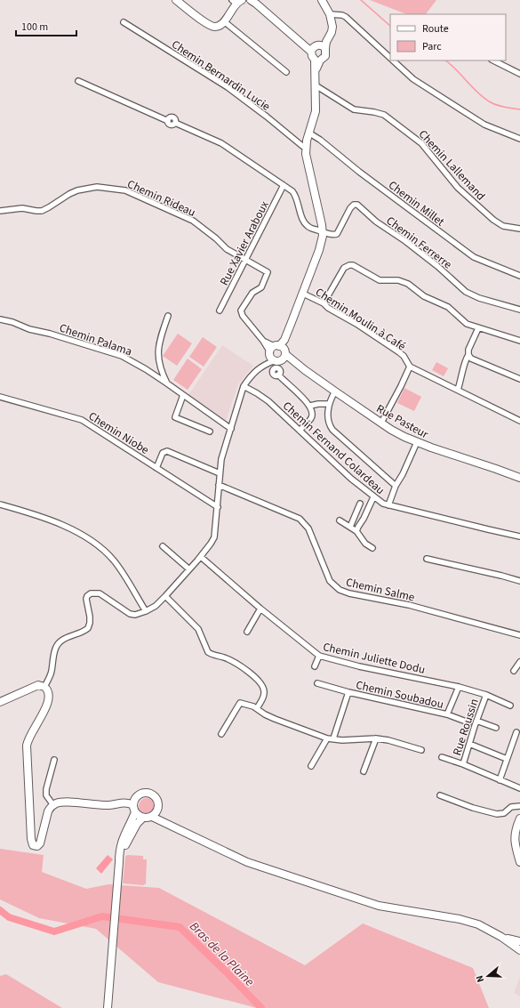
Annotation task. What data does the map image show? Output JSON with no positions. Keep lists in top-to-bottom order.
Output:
{
  "streets": {
    "main road": ["Rue Pasteur"],
    "street": [
      "Chemin Bernardin Lucie",
      "Chemin Lallemand",
      "Chemin Rideau",
      "Chemin Millet",
      "Chemin Ferrerre",
      "Rue Xavier Araboux",
      "Chemin Moulin à Café",
      "Chemin Palama",
      "Chemin Niobe",
      "Chemin Fernand Colardeau",
      "Chemin Salme",
      "Chemin Juliette Dodu",
      "Chemin Soubadou",
      "Rue Roussin"
    ]
  },
  "crossings": [
    ["Chemin Rideau", "Rue Xavier Araboux"],
    ["Chemin Rideau", "Rue Pasteur"],
    ["Chemin Juliette Dodu", "Chemin Soubadou"],
    ["Chemin Juliette Dodu", "Rue Roussin"]
  ],
  "water": ["Bras de la Plaine"],
  "legend": ["Route", "Parc"],
  "scale_bar": "100 m",
  "north": "left"
}
